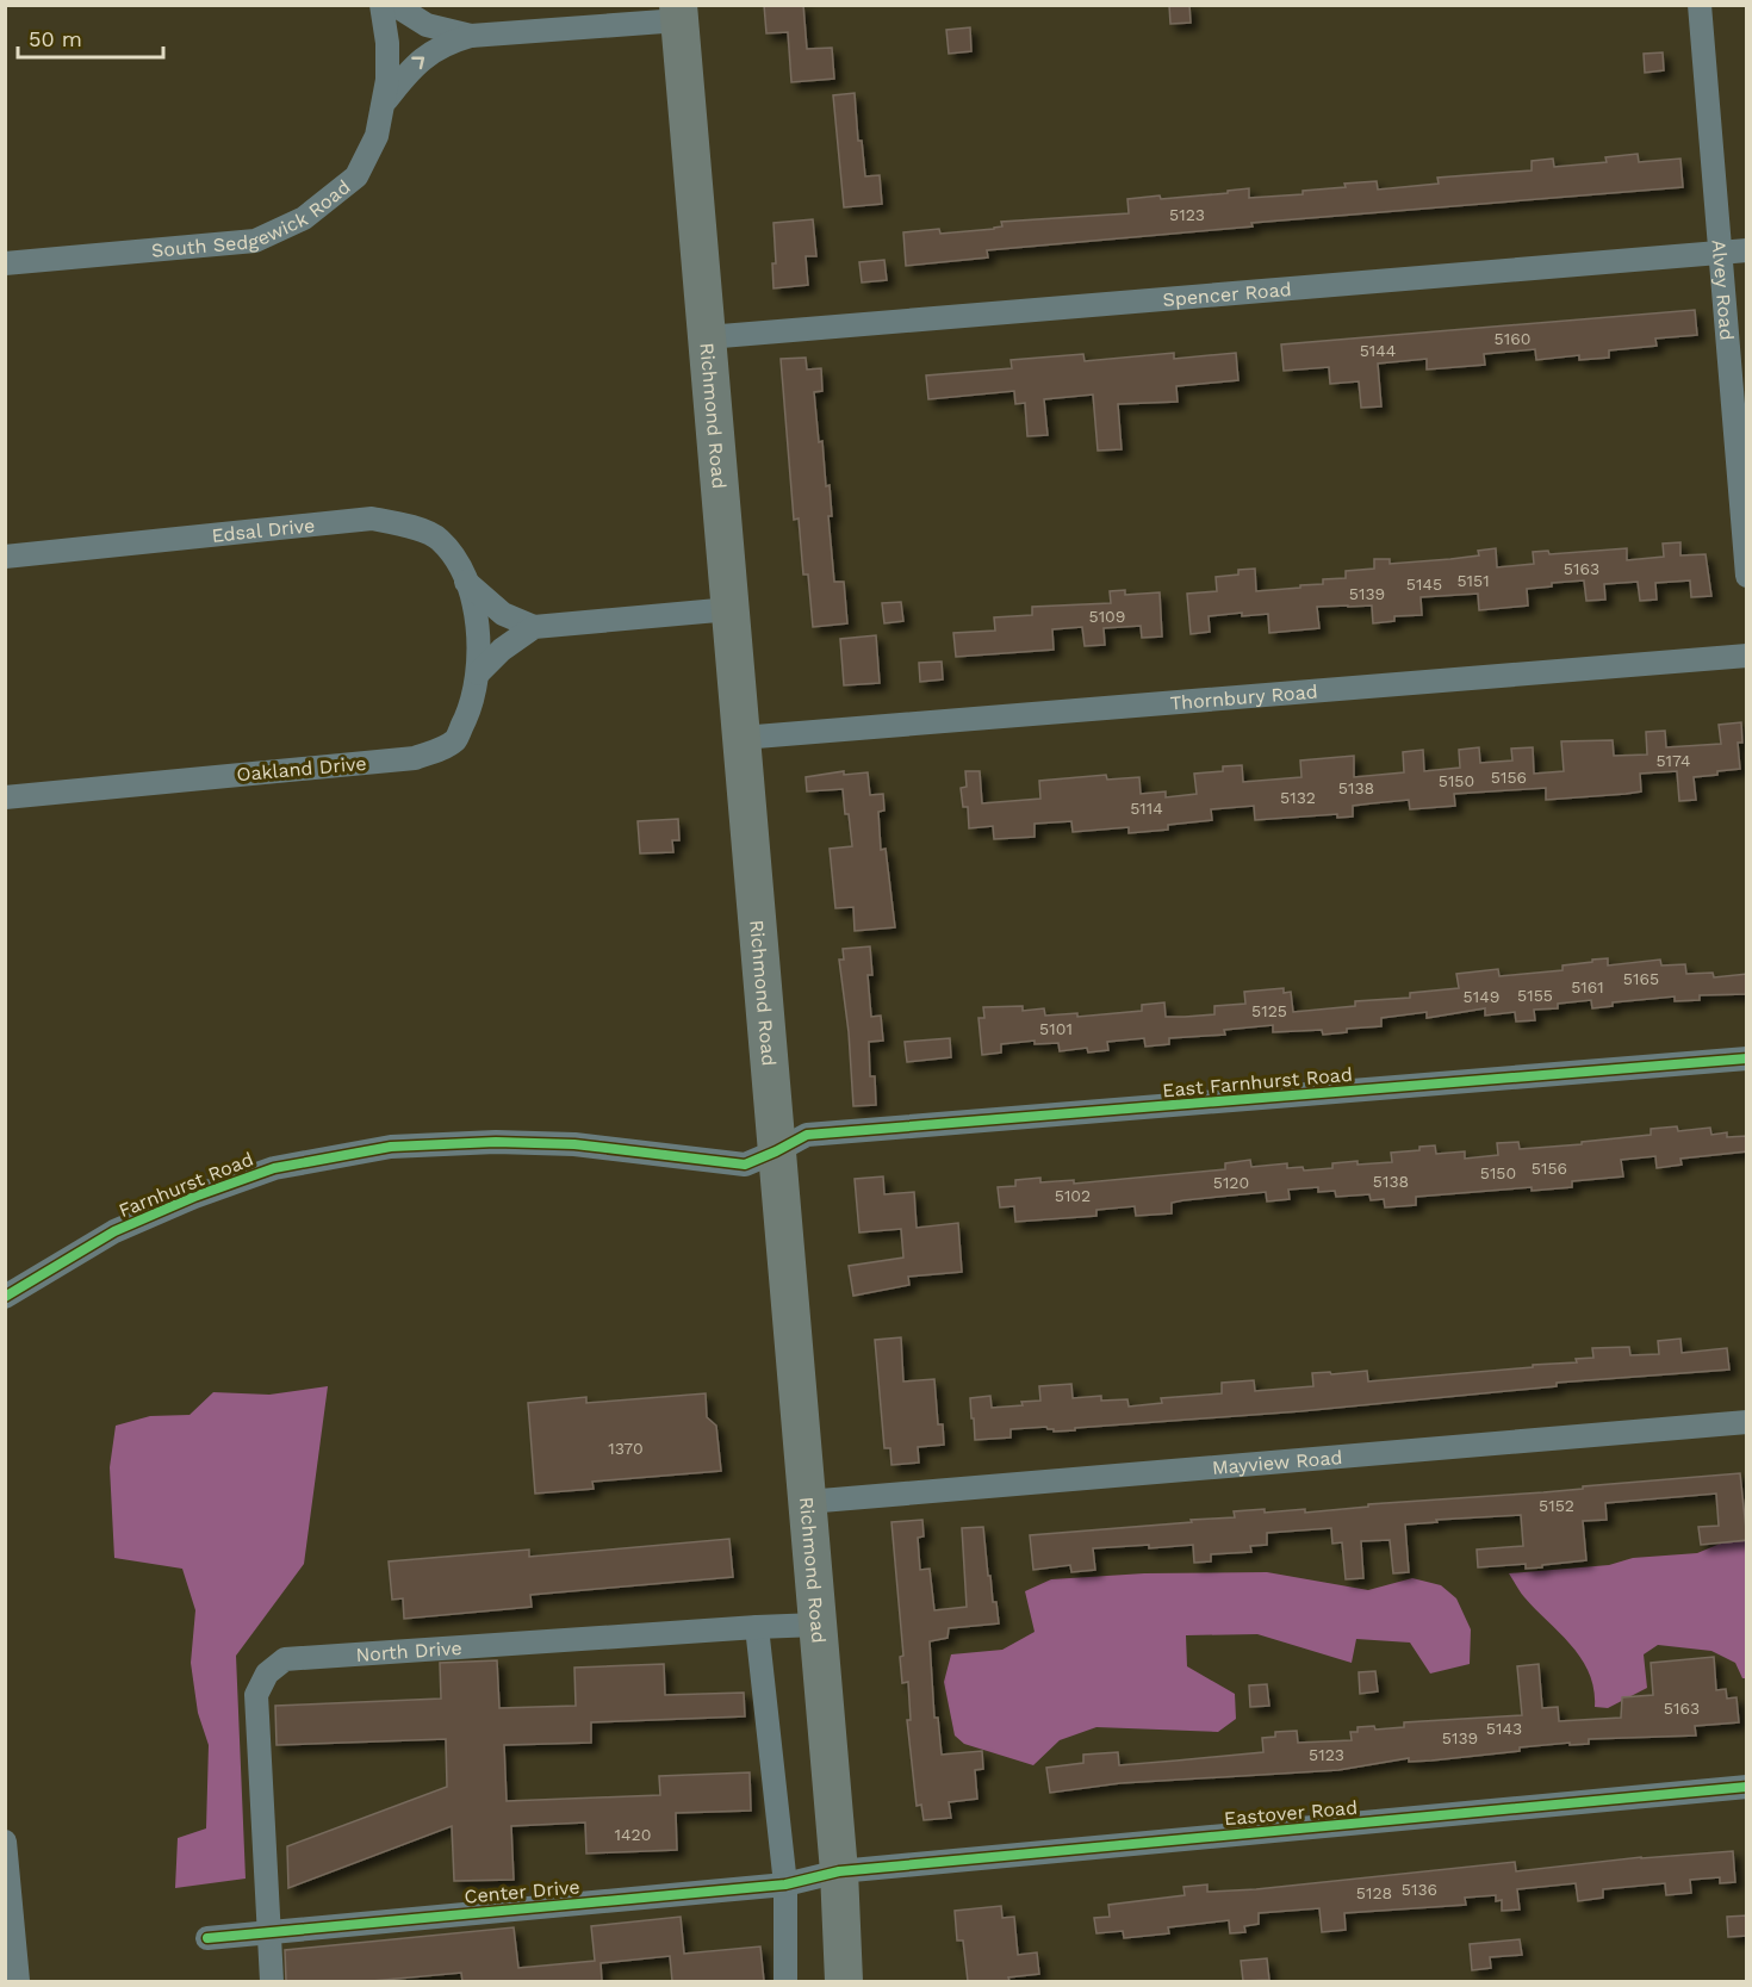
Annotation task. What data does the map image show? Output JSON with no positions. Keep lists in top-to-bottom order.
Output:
{
  "streets": {
    "main road": ["Richmond Road"],
    "street": [
      "South Sedgewick Road",
      "Alvey Road",
      "Spencer Road",
      "Edsal Drive",
      "Thornbury Road",
      "Oakland Drive",
      "East Farnhurst Road",
      "Farnhurst Road",
      "Mayview Road",
      "North Drive",
      "Eastover Road",
      "Center Drive"
    ]
  },
  "crossings": [
    ["Alvey Road", "Spencer Road"],
    ["Spencer Road", "Richmond Road"],
    ["Richmond Road", "Thornbury Road"],
    ["Richmond Road", "East Farnhurst Road"],
    ["Richmond Road", "Farnhurst Road"],
    ["Richmond Road", "Mayview Road"],
    ["Richmond Road", "North Drive"],
    ["Richmond Road", "Eastover Road"],
    ["Richmond Road", "Center Drive"],
    ["Edsal Drive", "Oakland Drive"],
    ["East Farnhurst Road", "Farnhurst Road"],
    ["North Drive", "Center Drive"],
    ["Eastover Road", "Center Drive"]
  ],
  "house_numbers": [
    "5123",
    "5160",
    "5144",
    "5163",
    "5151",
    "5145",
    "5139",
    "5109",
    "5174",
    "5156",
    "5150",
    "5138",
    "5132",
    "5114",
    "5165",
    "5161",
    "5155",
    "5149",
    "5125",
    "5101",
    "5156",
    "5150",
    "5138",
    "5120",
    "5102",
    "1370",
    "5152",
    "5163",
    "5143",
    "5139",
    "5123",
    "1420",
    "5136",
    "5128"
  ],
  "scale_bar": "50 m"
}
